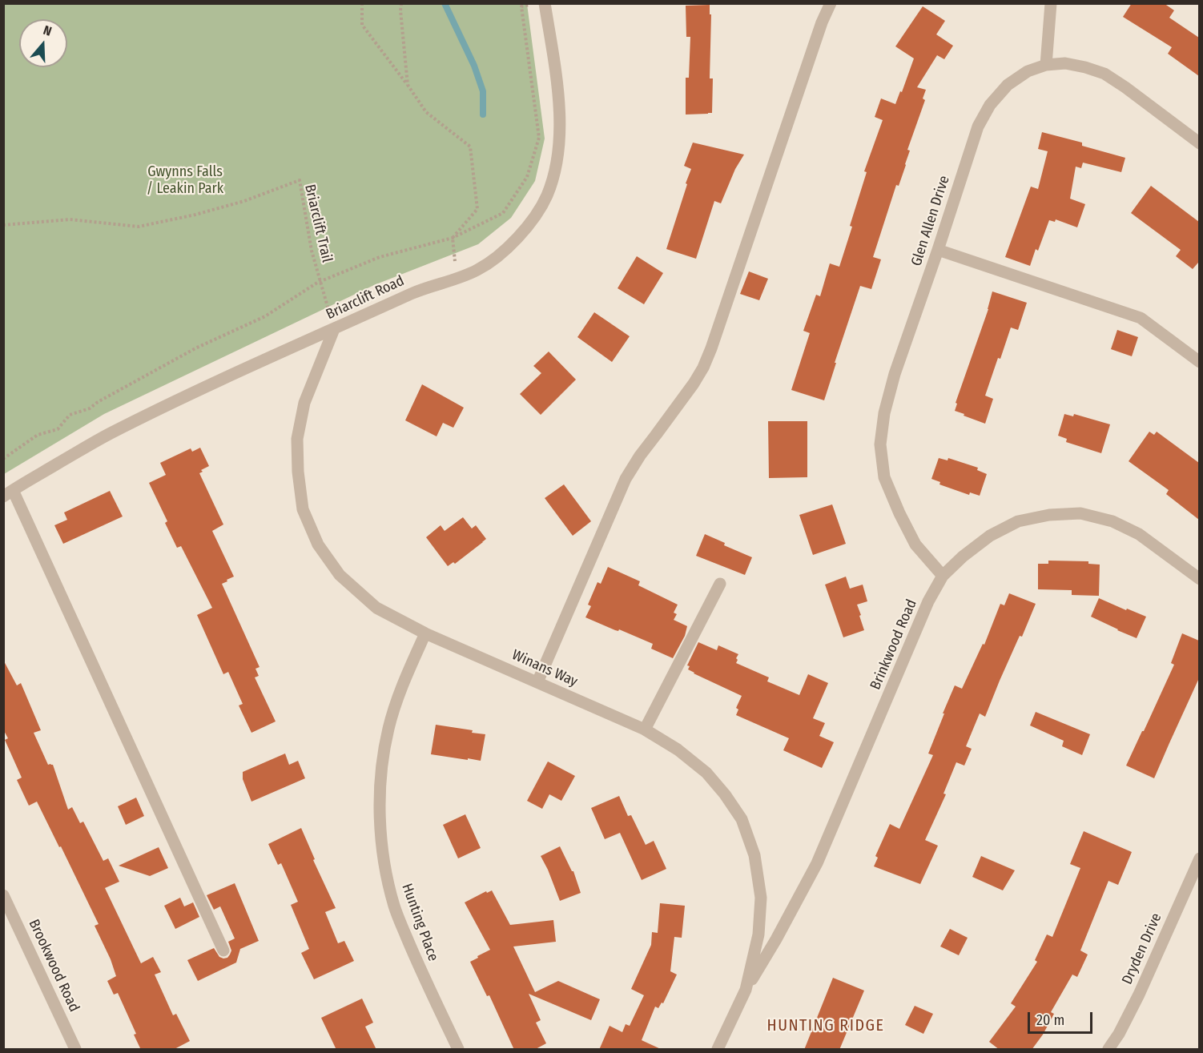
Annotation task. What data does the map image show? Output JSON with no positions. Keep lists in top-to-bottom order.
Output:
{
  "streets": {
    "street": [
      "Glen Allen Drive",
      "Briarclift Road",
      "Brinkwood Road",
      "Winans Way",
      "Hunting Place",
      "Dryden Drive",
      "Brookwood Road"
    ],
    "path": ["Briarclift Trail"]
  },
  "crossings": [
    ["Glen Allen Drive", "Brinkwood Road"],
    ["Briarclift Trail", "Briarclift Road"],
    ["Briarclift Trail", "Winans Way"],
    ["Briarclift Road", "Winans Way"],
    ["Brinkwood Road", "Winans Way"],
    ["Winans Way", "Hunting Place"]
  ],
  "districts": ["HUNTING RIDGE"],
  "parks": ["Gwynns Falls / Leakin Park"],
  "scale_bar": "20 m",
  "north": "top"
}
